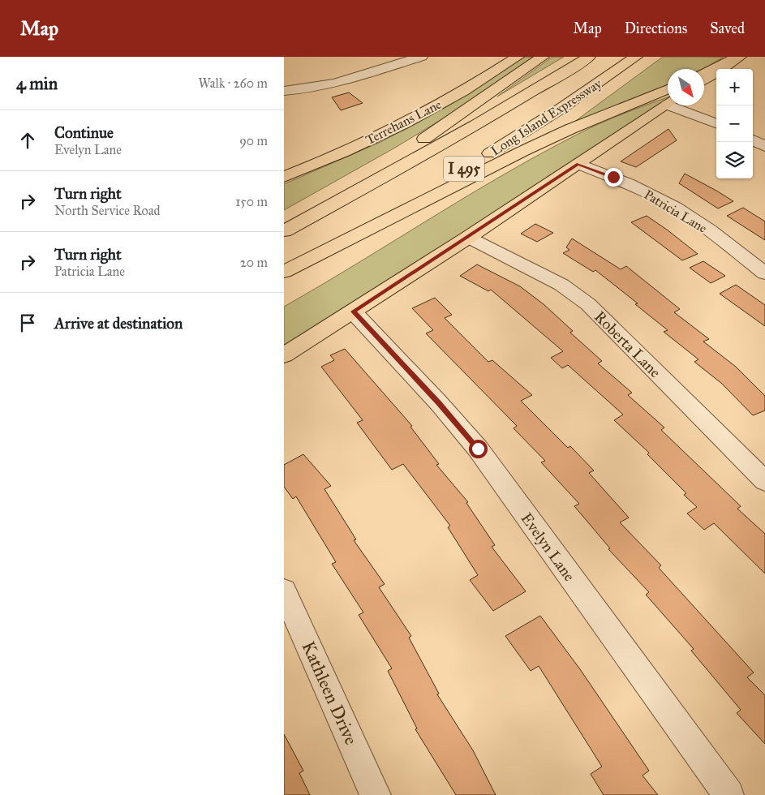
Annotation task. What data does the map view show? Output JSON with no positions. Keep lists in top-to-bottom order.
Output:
{
  "streets": {
    "main road": ["Long Island Expressway", "Terrehans Lane", "I 495"],
    "street": [
      "Patricia Lane",
      "Roberta Lane",
      "Evelyn Lane",
      "Kathleen Drive"
    ]
  },
  "north": "bottom right",
  "page": {
    "header": "Map",
    "nav": ["Map", "Directions", "Saved"],
    "heading": ["4 min", "Walk · 260 m"],
    "map_buttons": ["+", "−"],
    "list": [
      ["Continue", "Evelyn Lane", "90 m"],
      ["Turn right", "North Service Road", "150 m"],
      ["Turn right", "Patricia Lane", "20 m"],
      "Arrive at destination"
    ]
  }
}
